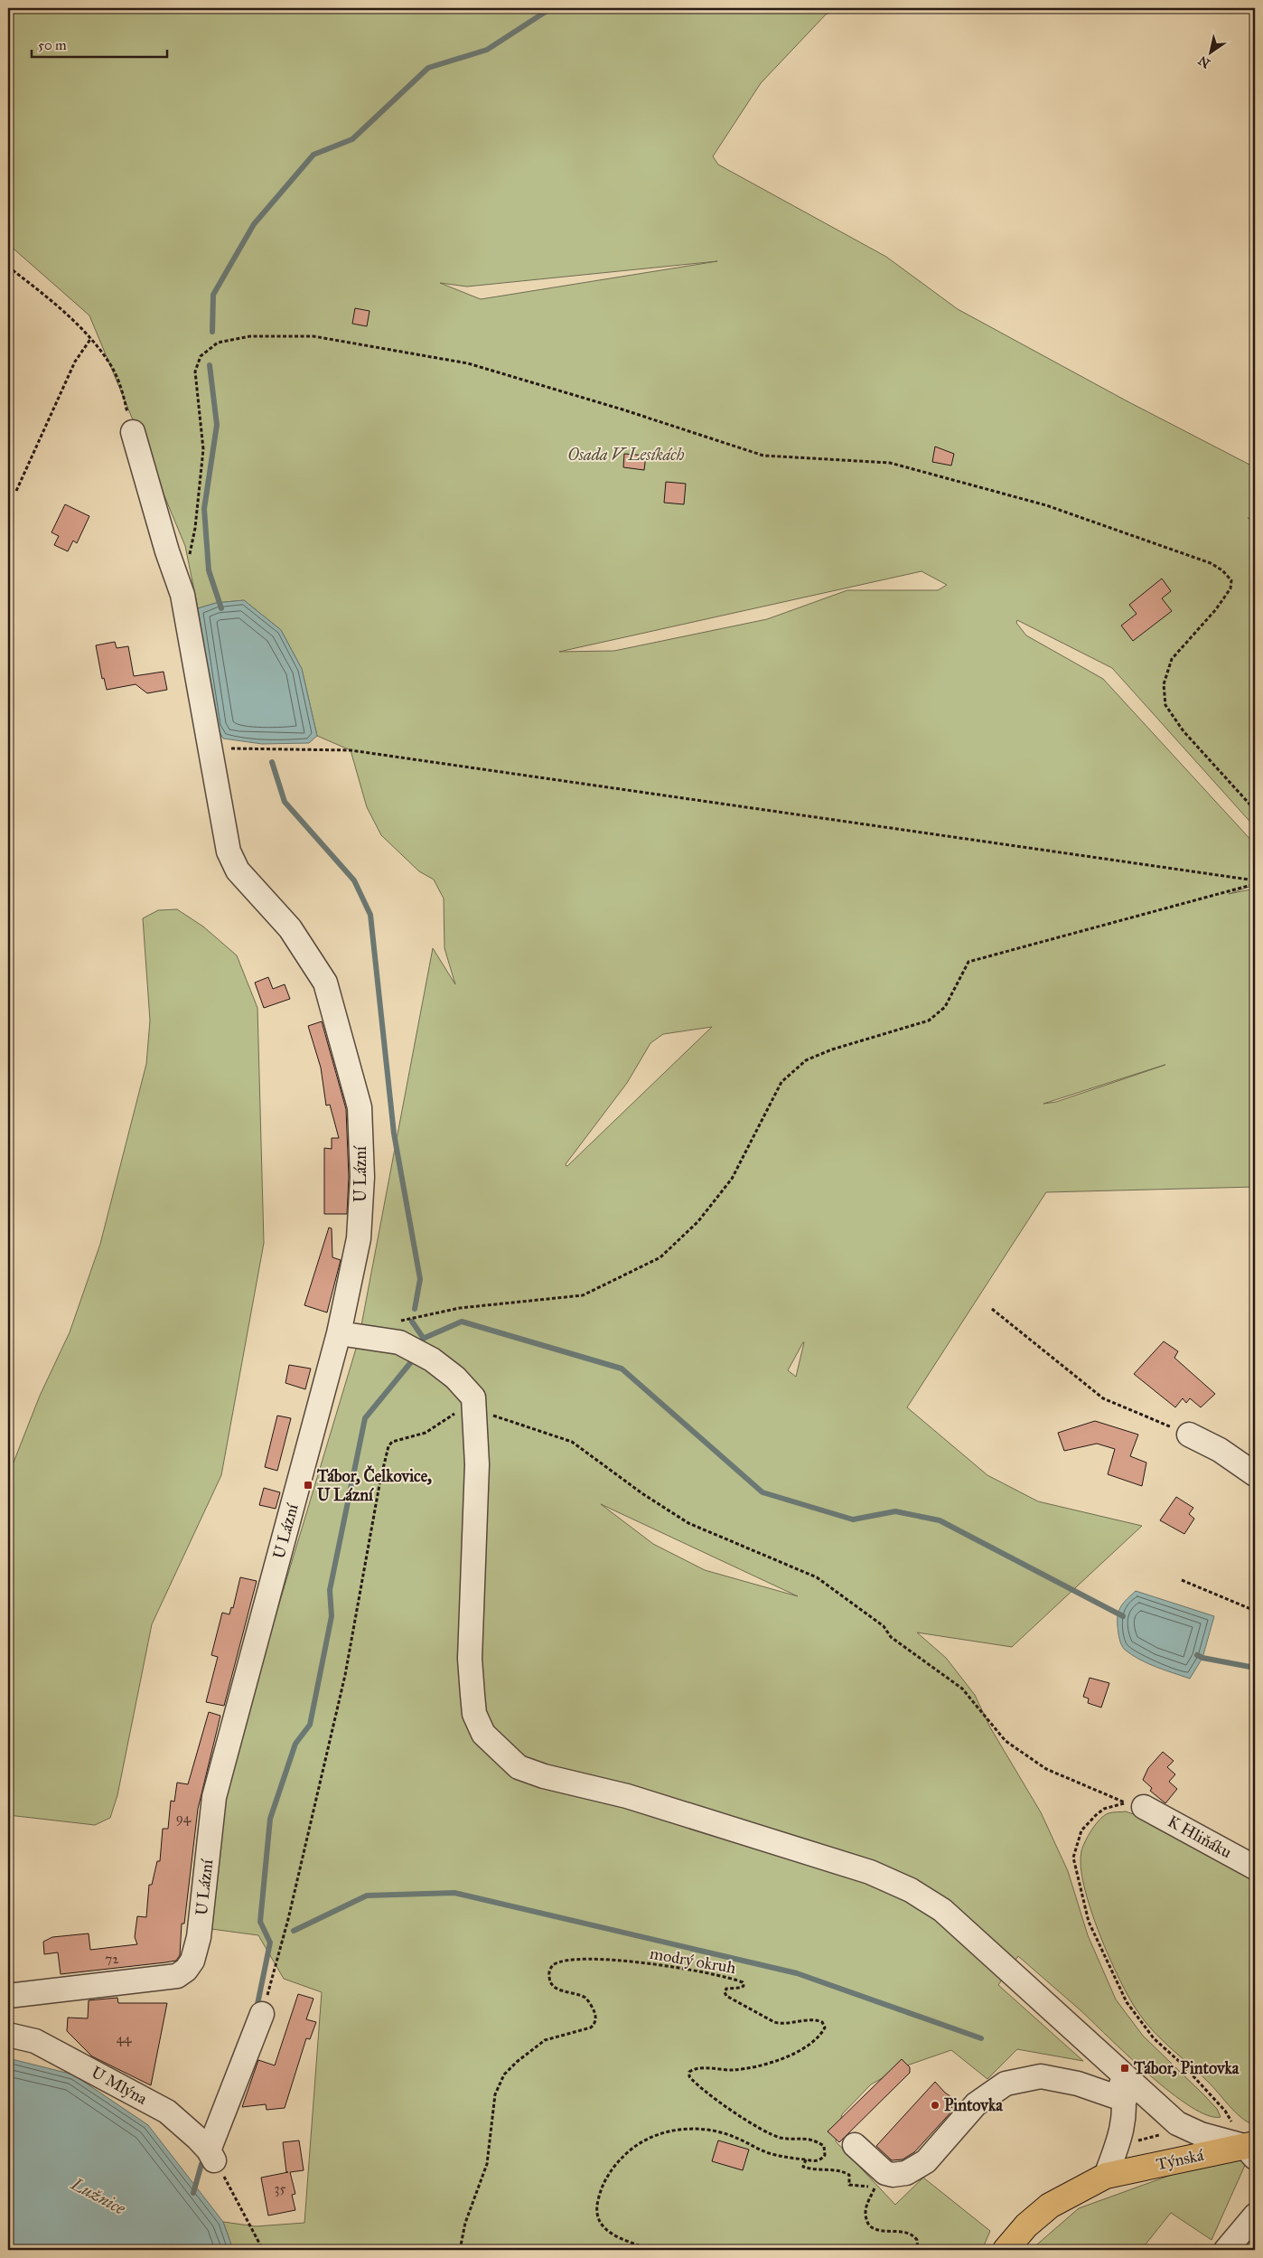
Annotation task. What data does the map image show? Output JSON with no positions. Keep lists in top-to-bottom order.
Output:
{
  "streets": {
    "main road": ["Týnská"],
    "street": ["U Lázní", "K Hliňáku", "U Mlýna"],
    "path": ["modrý okruh"]
  },
  "water": ["Lužnice"],
  "parks": ["Osada V Lesíkách"],
  "places": {
    "transit": ["Tábor, Čelkovice, U Lázní", "Tábor, Pintovka"],
    "other": ["Pintovka"]
  },
  "house_numbers": [
    "94",
    "72",
    "44",
    "35"
  ],
  "scale_bar": "50 m",
  "north": "bottom left"
}
